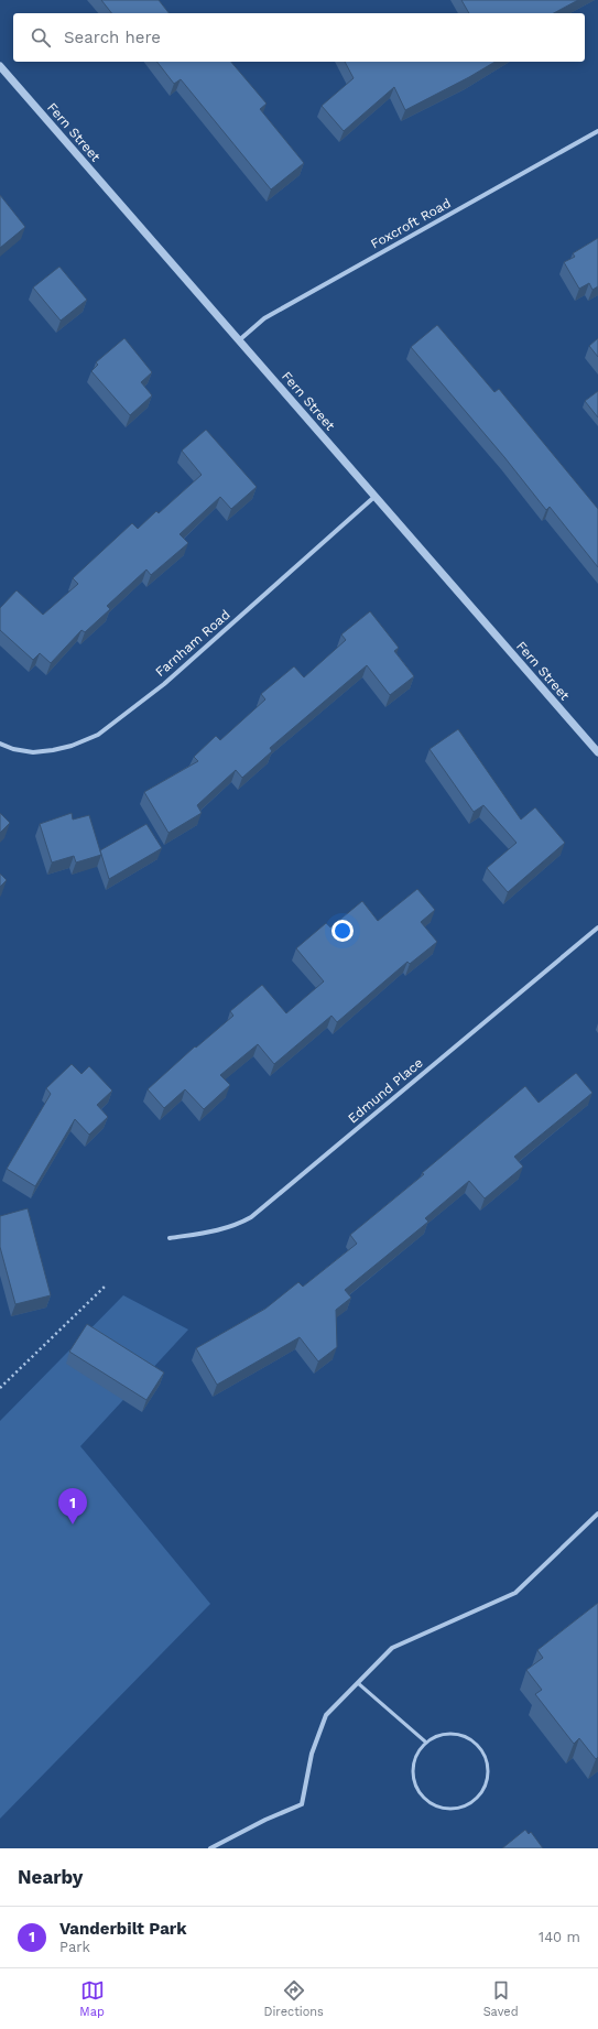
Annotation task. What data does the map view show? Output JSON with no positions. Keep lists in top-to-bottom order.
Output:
{
  "streets": {
    "street": [
      "Fern Street",
      "Foxcroft Road",
      "Farnham Road",
      "Edmund Place"
    ]
  },
  "crossings": [
    ["Fern Street", "Foxcroft Road"],
    ["Fern Street", "Farnham Road"]
  ],
  "page": {
    "search": "Search here",
    "pins": "1",
    "heading": "Nearby",
    "list": [
      {
        "mark": "1",
        "name": "Vanderbilt Park",
        "note": "Park",
        "value": "140 m"
      }
    ],
    "nav": ["Map", "Directions", "Saved"]
  }
}
